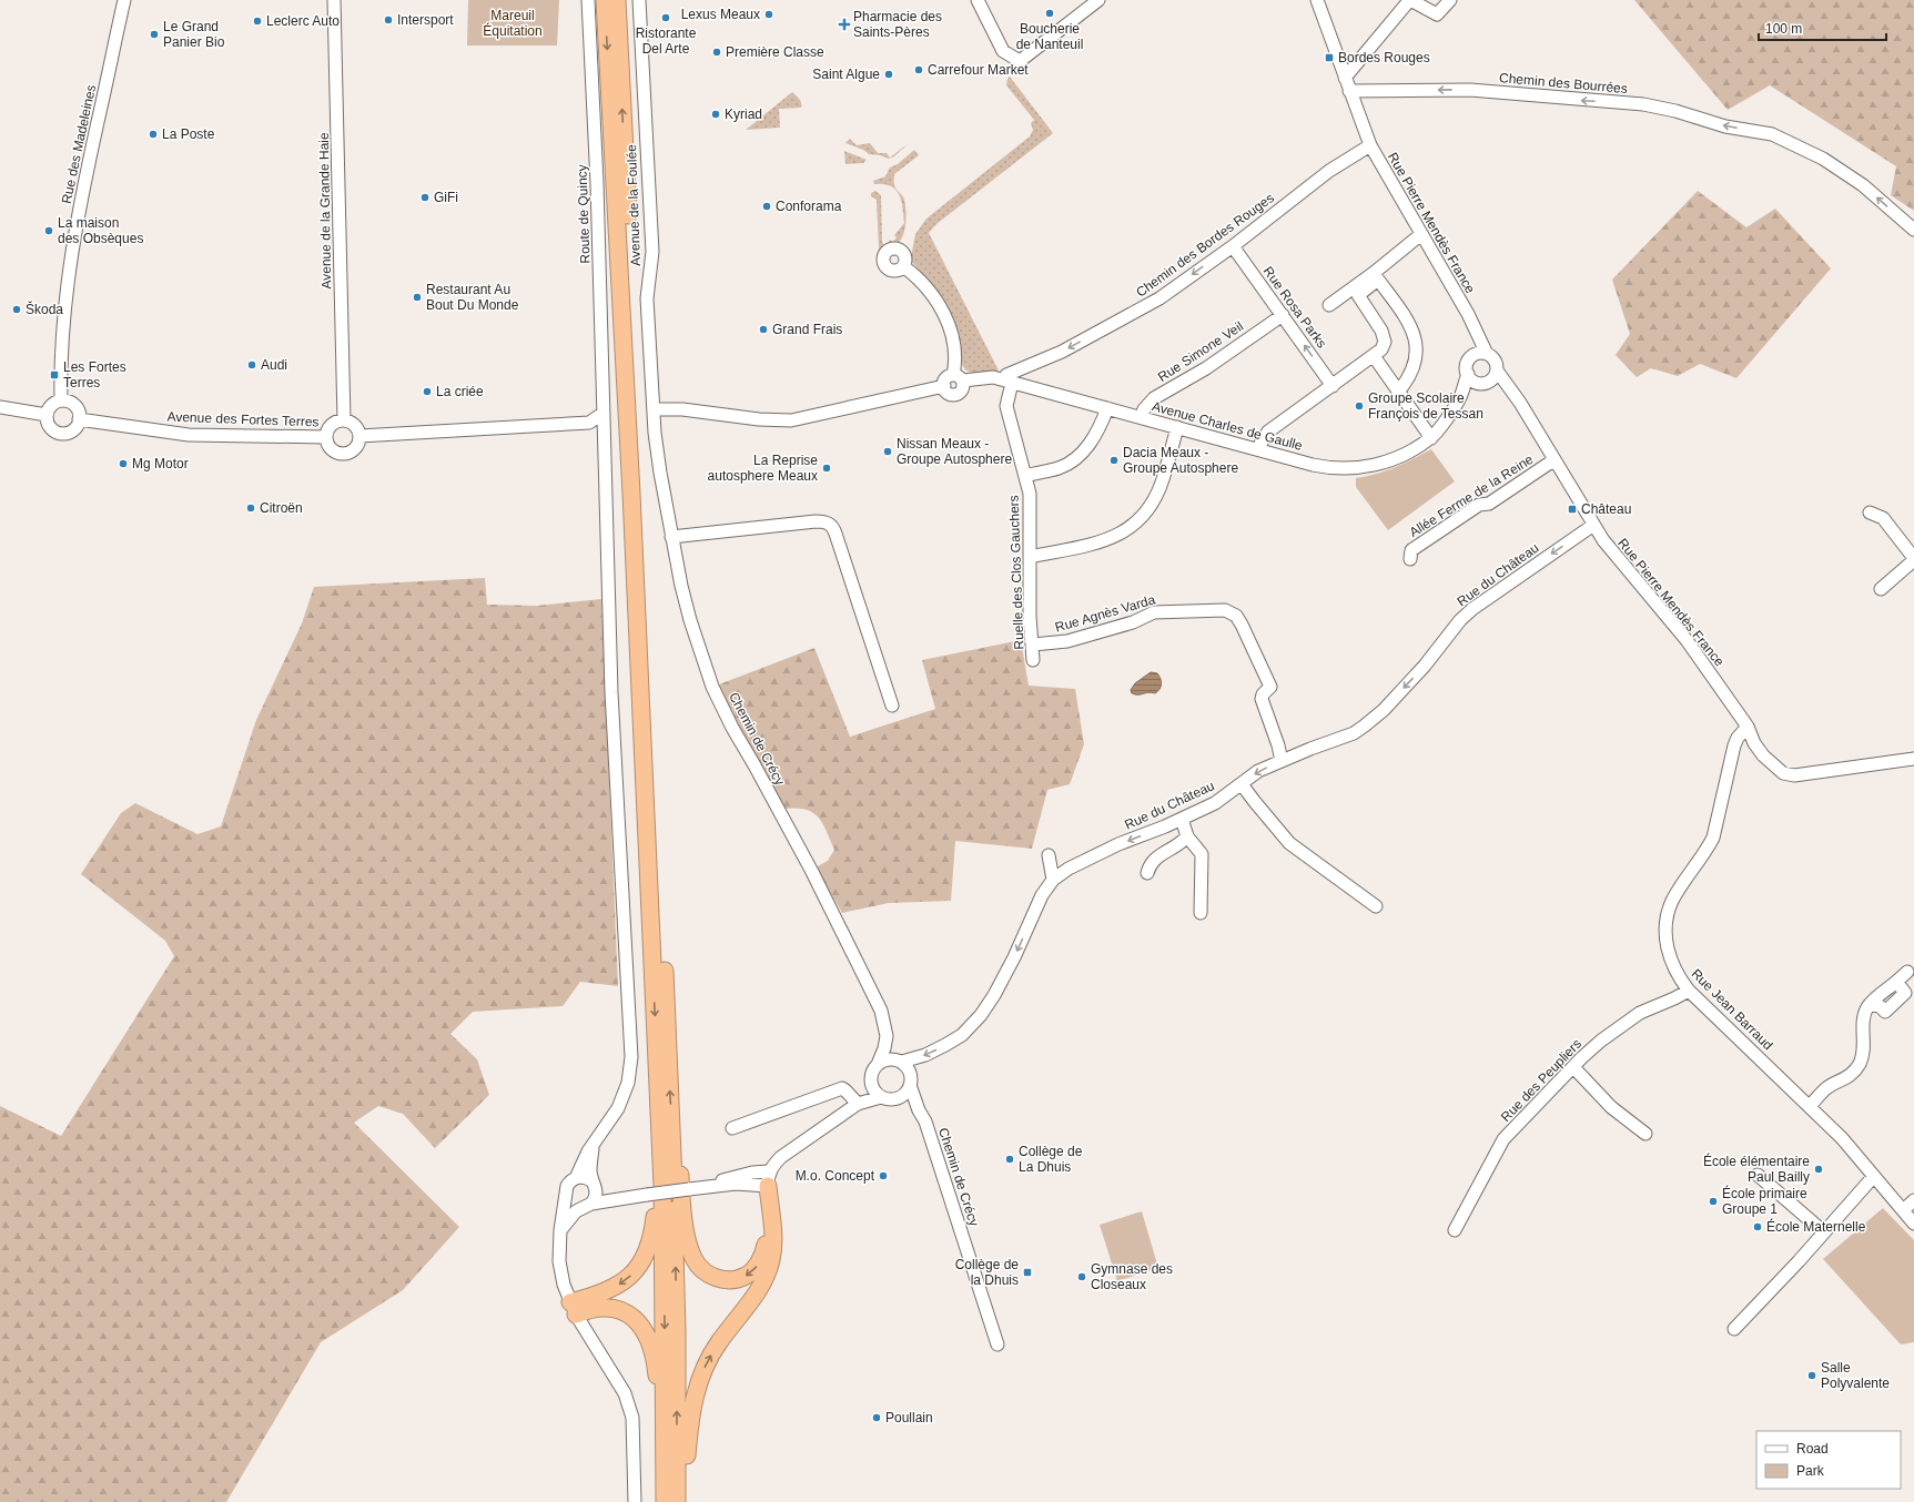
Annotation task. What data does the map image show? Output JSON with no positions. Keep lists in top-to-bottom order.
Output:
{
  "streets": {
    "street": [
      "Chemin des Bourrées",
      "Rue des Madeleines",
      "Avenue de la Foulée",
      "Avenue de la Grande Haie",
      "Route de Quincy",
      "Rue Pierre Mendès France",
      "Chemin des Bordes Rouges",
      "Rue Rosa Parks",
      "Rue Simone Veil",
      "Avenue des Fortes Terres",
      "Avenue Charles de Gaulle",
      "Allée Ferme de la Reine",
      "Ruelle des Clos Gauchers",
      "Rue du Château",
      "Rue Agnès Varda",
      "Chemin de Crécy",
      "Rue Jean Barraud",
      "Rue des Peupliers"
    ]
  },
  "crossings": [
    ["Chemin des Bourrées", "Rue Pierre Mendès France"],
    ["Rue des Madeleines", "Avenue des Fortes Terres"],
    ["Avenue de la Foulée", "Chemin de Crécy"],
    ["Avenue de la Grande Haie", "Avenue des Fortes Terres"],
    ["Rue Pierre Mendès France", "Chemin des Bordes Rouges"],
    ["Rue Pierre Mendès France", "Avenue Charles de Gaulle"],
    ["Rue Pierre Mendès France", "Allée Ferme de la Reine"],
    ["Rue Pierre Mendès France", "Rue du Château"],
    ["Rue Pierre Mendès France", "Rue Jean Barraud"],
    ["Chemin des Bordes Rouges", "Rue Rosa Parks"],
    ["Chemin des Bordes Rouges", "Avenue Charles de Gaulle"],
    ["Chemin des Bordes Rouges", "Ruelle des Clos Gauchers"],
    ["Rue Rosa Parks", "Rue Simone Veil"],
    ["Rue Simone Veil", "Avenue Charles de Gaulle"],
    ["Avenue Charles de Gaulle", "Ruelle des Clos Gauchers"],
    ["Ruelle des Clos Gauchers", "Rue Agnès Varda"],
    ["Rue du Château", "Rue Agnès Varda"],
    ["Rue du Château", "Chemin de Crécy"],
    ["Rue Jean Barraud", "Rue des Peupliers"]
  ],
  "one_way": ["Chemin des Bourrées", "Rue Rosa Parks", "Rue du Château"],
  "parks": ["Mareuil Équitation"],
  "places": {
    "other": [
      "Boucherie de Nanteuil",
      "Lexus Meaux",
      "Ristorante Del Arte",
      "Intersport",
      "Leclerc Auto",
      "Le Grand Panier Bio",
      "Première Classe",
      "Carrefour Market",
      "Saint Algue",
      "Kyriad",
      "La Poste",
      "GiFi",
      "Conforama",
      "La maison des Obsèques",
      "Restaurant Au Bout Du Monde",
      "Škoda",
      "Grand Frais",
      "Audi",
      "La criée",
      "Groupe Scolaire François de Tessan",
      "Nissan Meaux - Groupe Autosphere",
      "Dacia Meaux - Groupe Autosphere",
      "Mg Motor",
      "La Reprise autosphere Meaux",
      "Citroën",
      "Collège de La Dhuis",
      "École élémentaire Paul Bailly",
      "M.o. Concept",
      "École primaire Groupe 1",
      "École Maternelle",
      "Gymnase des Closeaux",
      "Salle Polyvalente",
      "Poullain"
    ],
    "health": ["Pharmacie des Saints-Pères"],
    "transit": [
      "Bordes Rouges",
      "Les Fortes Terres",
      "Château",
      "Collège de la Dhuis"
    ]
  },
  "legend": ["Road", "Park"],
  "scale_bar": "100 m"
}
